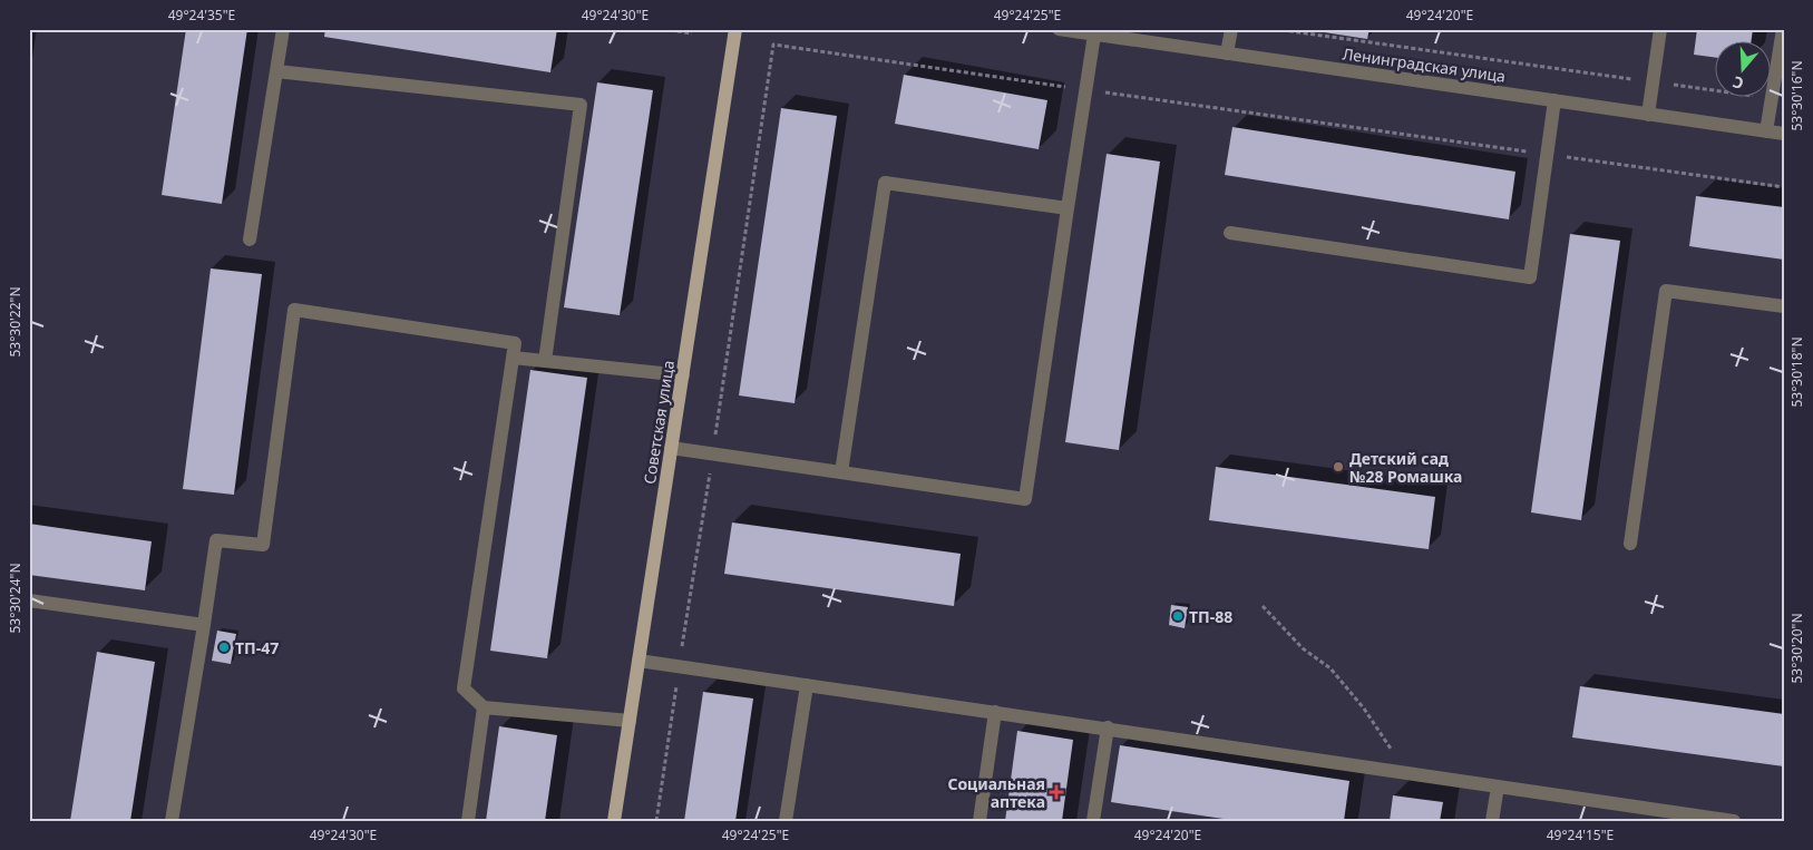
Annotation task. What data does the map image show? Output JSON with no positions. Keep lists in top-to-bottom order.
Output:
{
  "streets": {
    "main road": ["Советская улица"],
    "street": ["Ленинградская улица"]
  },
  "places": {
    "other": ["Детский сад №28 Ромашка", "ТП-88", "ТП-47"],
    "health": ["Социальная аптека"]
  },
  "north": "bottom",
  "coordinates": [
    "49°24'35\"E",
    "49°24'30\"E",
    "49°24'25\"E",
    "49°24'20\"E",
    "53°30'16\"N",
    "53°30'22\"N",
    "53°30'18\"N",
    "53°30'24\"N",
    "53°30'20\"N",
    "49°24'15\"E"
  ]
}
